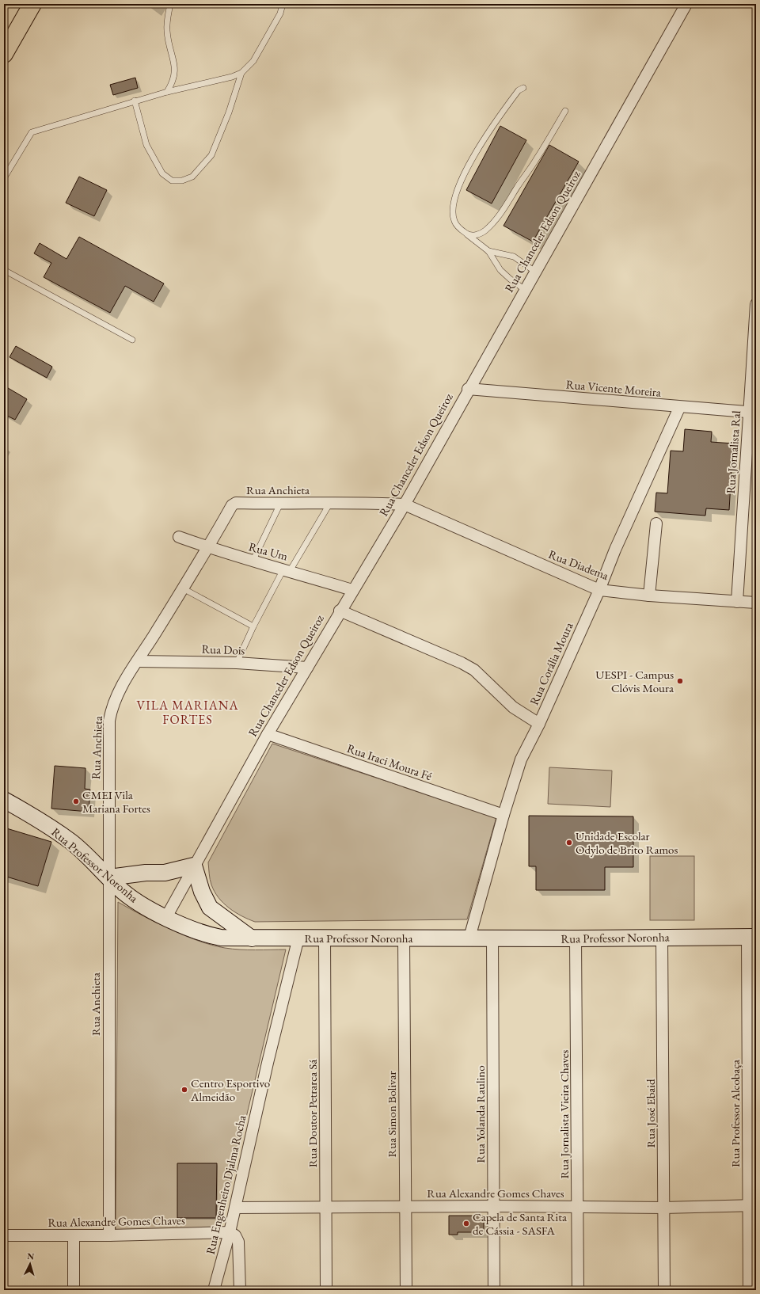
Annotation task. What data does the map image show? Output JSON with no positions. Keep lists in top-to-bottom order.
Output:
{
  "streets": {
    "street": [
      "Rua Chanceler Edson Queiroz",
      "Rua Vicente Moreira",
      "Rua Jornalista Ral",
      "Rua Anchieta",
      "Rua Um",
      "Rua Diadema",
      "Rua Dois",
      "Rua Corália Moura",
      "Rua Iraci Moura Fé",
      "Rua Professor Noronha",
      "Rua Doutor Petrarca Sá",
      "Rua José Ebaid",
      "Rua Professor Alcobaça",
      "Rua Simon Bolivar",
      "Rua Yolanda Raulino",
      "Rua Jornalista Vieira Chaves",
      "Rua Engenheiro Djalma Rocha",
      "Rua Alexandre Gomes Chaves"
    ]
  },
  "crossings": [
    ["Rua Chanceler Edson Queiroz", "Rua Vicente Moreira"],
    ["Rua Chanceler Edson Queiroz", "Rua Anchieta"],
    ["Rua Chanceler Edson Queiroz", "Rua Um"],
    ["Rua Chanceler Edson Queiroz", "Rua Diadema"],
    ["Rua Chanceler Edson Queiroz", "Rua Dois"],
    ["Rua Chanceler Edson Queiroz", "Rua Iraci Moura Fé"],
    ["Rua Chanceler Edson Queiroz", "Rua Professor Noronha"],
    ["Rua Vicente Moreira", "Rua Jornalista Ral"],
    ["Rua Vicente Moreira", "Rua Corália Moura"],
    ["Rua Jornalista Ral", "Rua Diadema"],
    ["Rua Anchieta", "Rua Um"],
    ["Rua Anchieta", "Rua Diadema"],
    ["Rua Anchieta", "Rua Dois"],
    ["Rua Anchieta", "Rua Professor Noronha"],
    ["Rua Anchieta", "Rua Alexandre Gomes Chaves"],
    ["Rua Diadema", "Rua Corália Moura"],
    ["Rua Corália Moura", "Rua Iraci Moura Fé"],
    ["Rua Corália Moura", "Rua Professor Noronha"],
    ["Rua Professor Noronha", "Rua Doutor Petrarca Sá"],
    ["Rua Professor Noronha", "Rua José Ebaid"],
    ["Rua Professor Noronha", "Rua Professor Alcobaça"],
    ["Rua Professor Noronha", "Rua Simon Bolivar"],
    ["Rua Professor Noronha", "Rua Yolanda Raulino"],
    ["Rua Professor Noronha", "Rua Jornalista Vieira Chaves"],
    ["Rua Professor Noronha", "Rua Engenheiro Djalma Rocha"],
    ["Rua Doutor Petrarca Sá", "Rua Alexandre Gomes Chaves"],
    ["Rua José Ebaid", "Rua Alexandre Gomes Chaves"],
    ["Rua Professor Alcobaça", "Rua Alexandre Gomes Chaves"],
    ["Rua Simon Bolivar", "Rua Alexandre Gomes Chaves"],
    ["Rua Yolanda Raulino", "Rua Alexandre Gomes Chaves"],
    ["Rua Jornalista Vieira Chaves", "Rua Alexandre Gomes Chaves"],
    ["Rua Engenheiro Djalma Rocha", "Rua Alexandre Gomes Chaves"]
  ],
  "districts": ["VILA MARIANA FORTES"],
  "places": [
    "UESPI - Campus Clóvis Moura",
    "CMEI Vila Mariana Fortes",
    "Unidade Escolar Odylo de Brito Ramos",
    "Centro Esportivo Almeidão",
    "Capela de Santa Rita de Cássia - SASFA"
  ],
  "north": "top"
}
